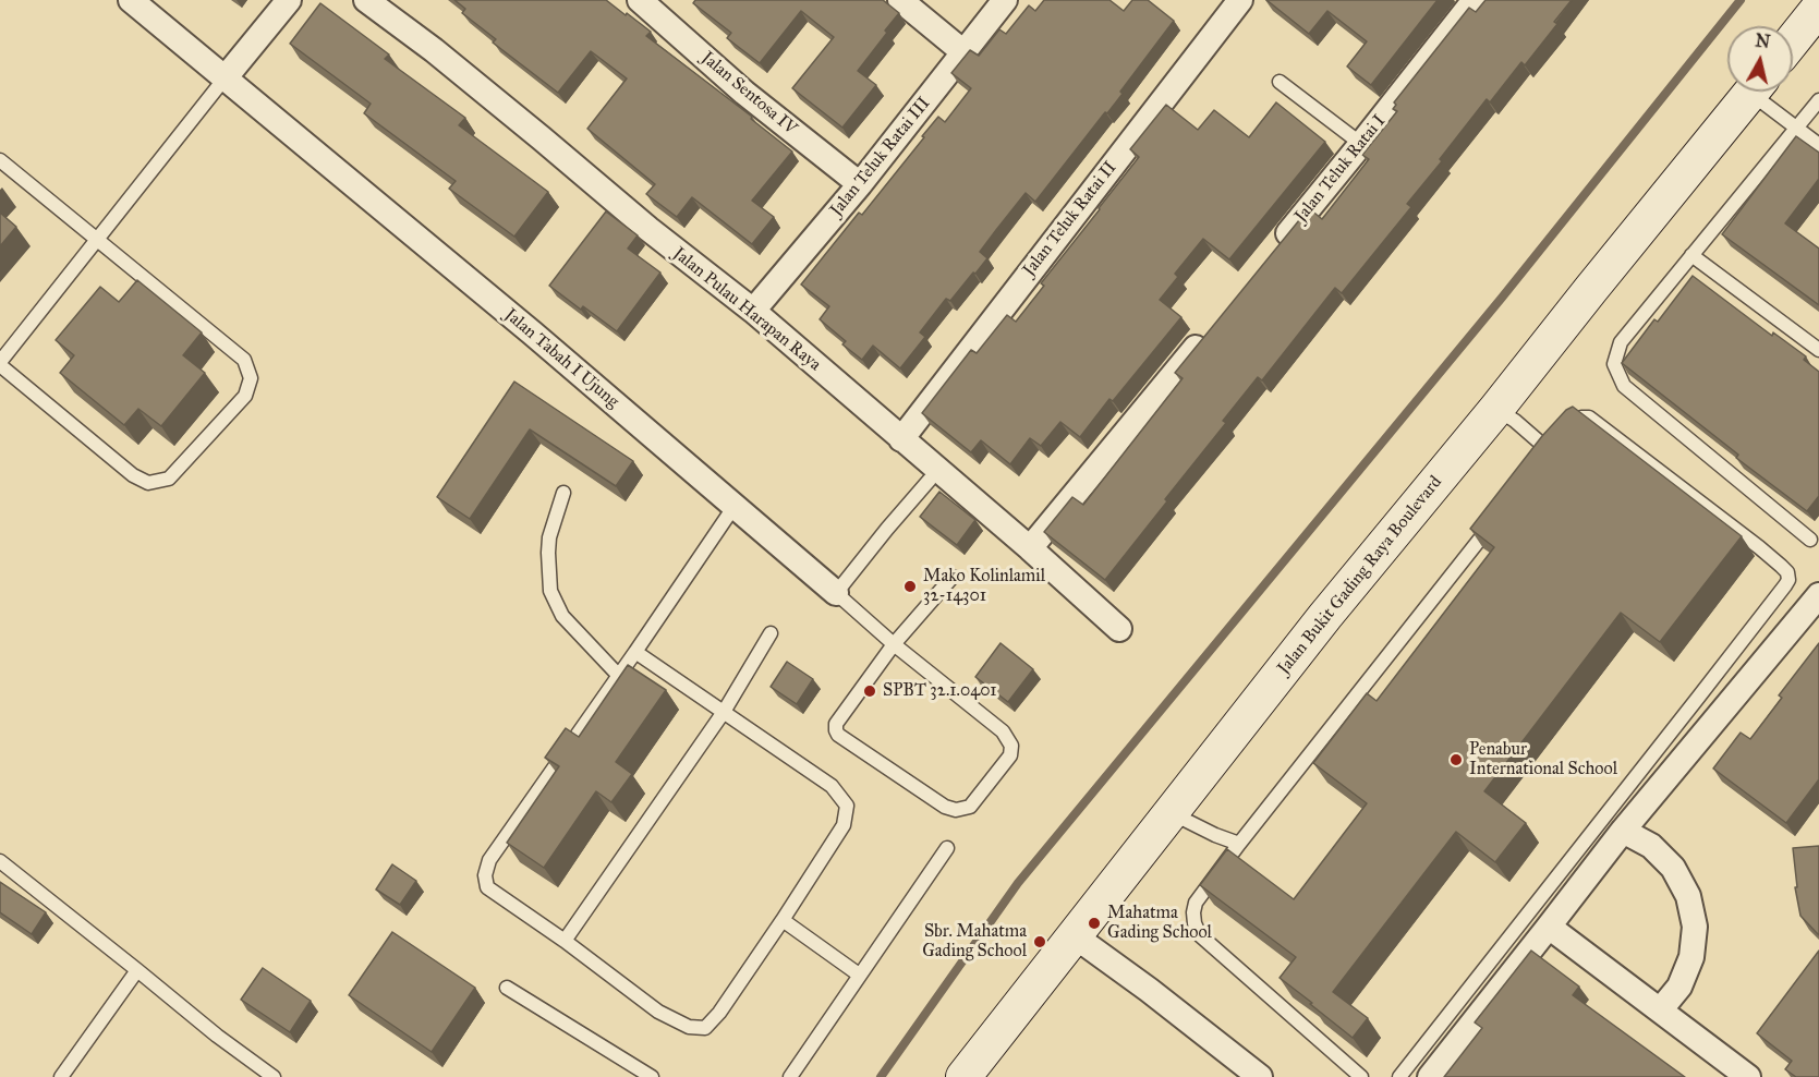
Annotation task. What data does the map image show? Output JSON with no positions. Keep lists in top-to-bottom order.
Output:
{
  "streets": {
    "street": [
      "Jalan Sentosa IV",
      "Jalan Teluk Ratai III",
      "Jalan Teluk Ratai I",
      "Jalan Teluk Ratai II",
      "Jalan Pulau Harapan Raya",
      "Jalan Tabah I Ujung",
      "Jalan Bukit Gading Raya Boulevard"
    ]
  },
  "crossings": [
    ["Jalan Sentosa IV", "Jalan Teluk Ratai III"],
    ["Jalan Teluk Ratai III", "Jalan Pulau Harapan Raya"],
    ["Jalan Teluk Ratai II", "Jalan Pulau Harapan Raya"]
  ],
  "places": [
    "Mako Kolinlamil 32-14301",
    "SPBT 32.1.0401",
    "Penabur International School",
    "Mahatma Gading School",
    "Sbr. Mahatma Gading School"
  ],
  "north": "top"
}
